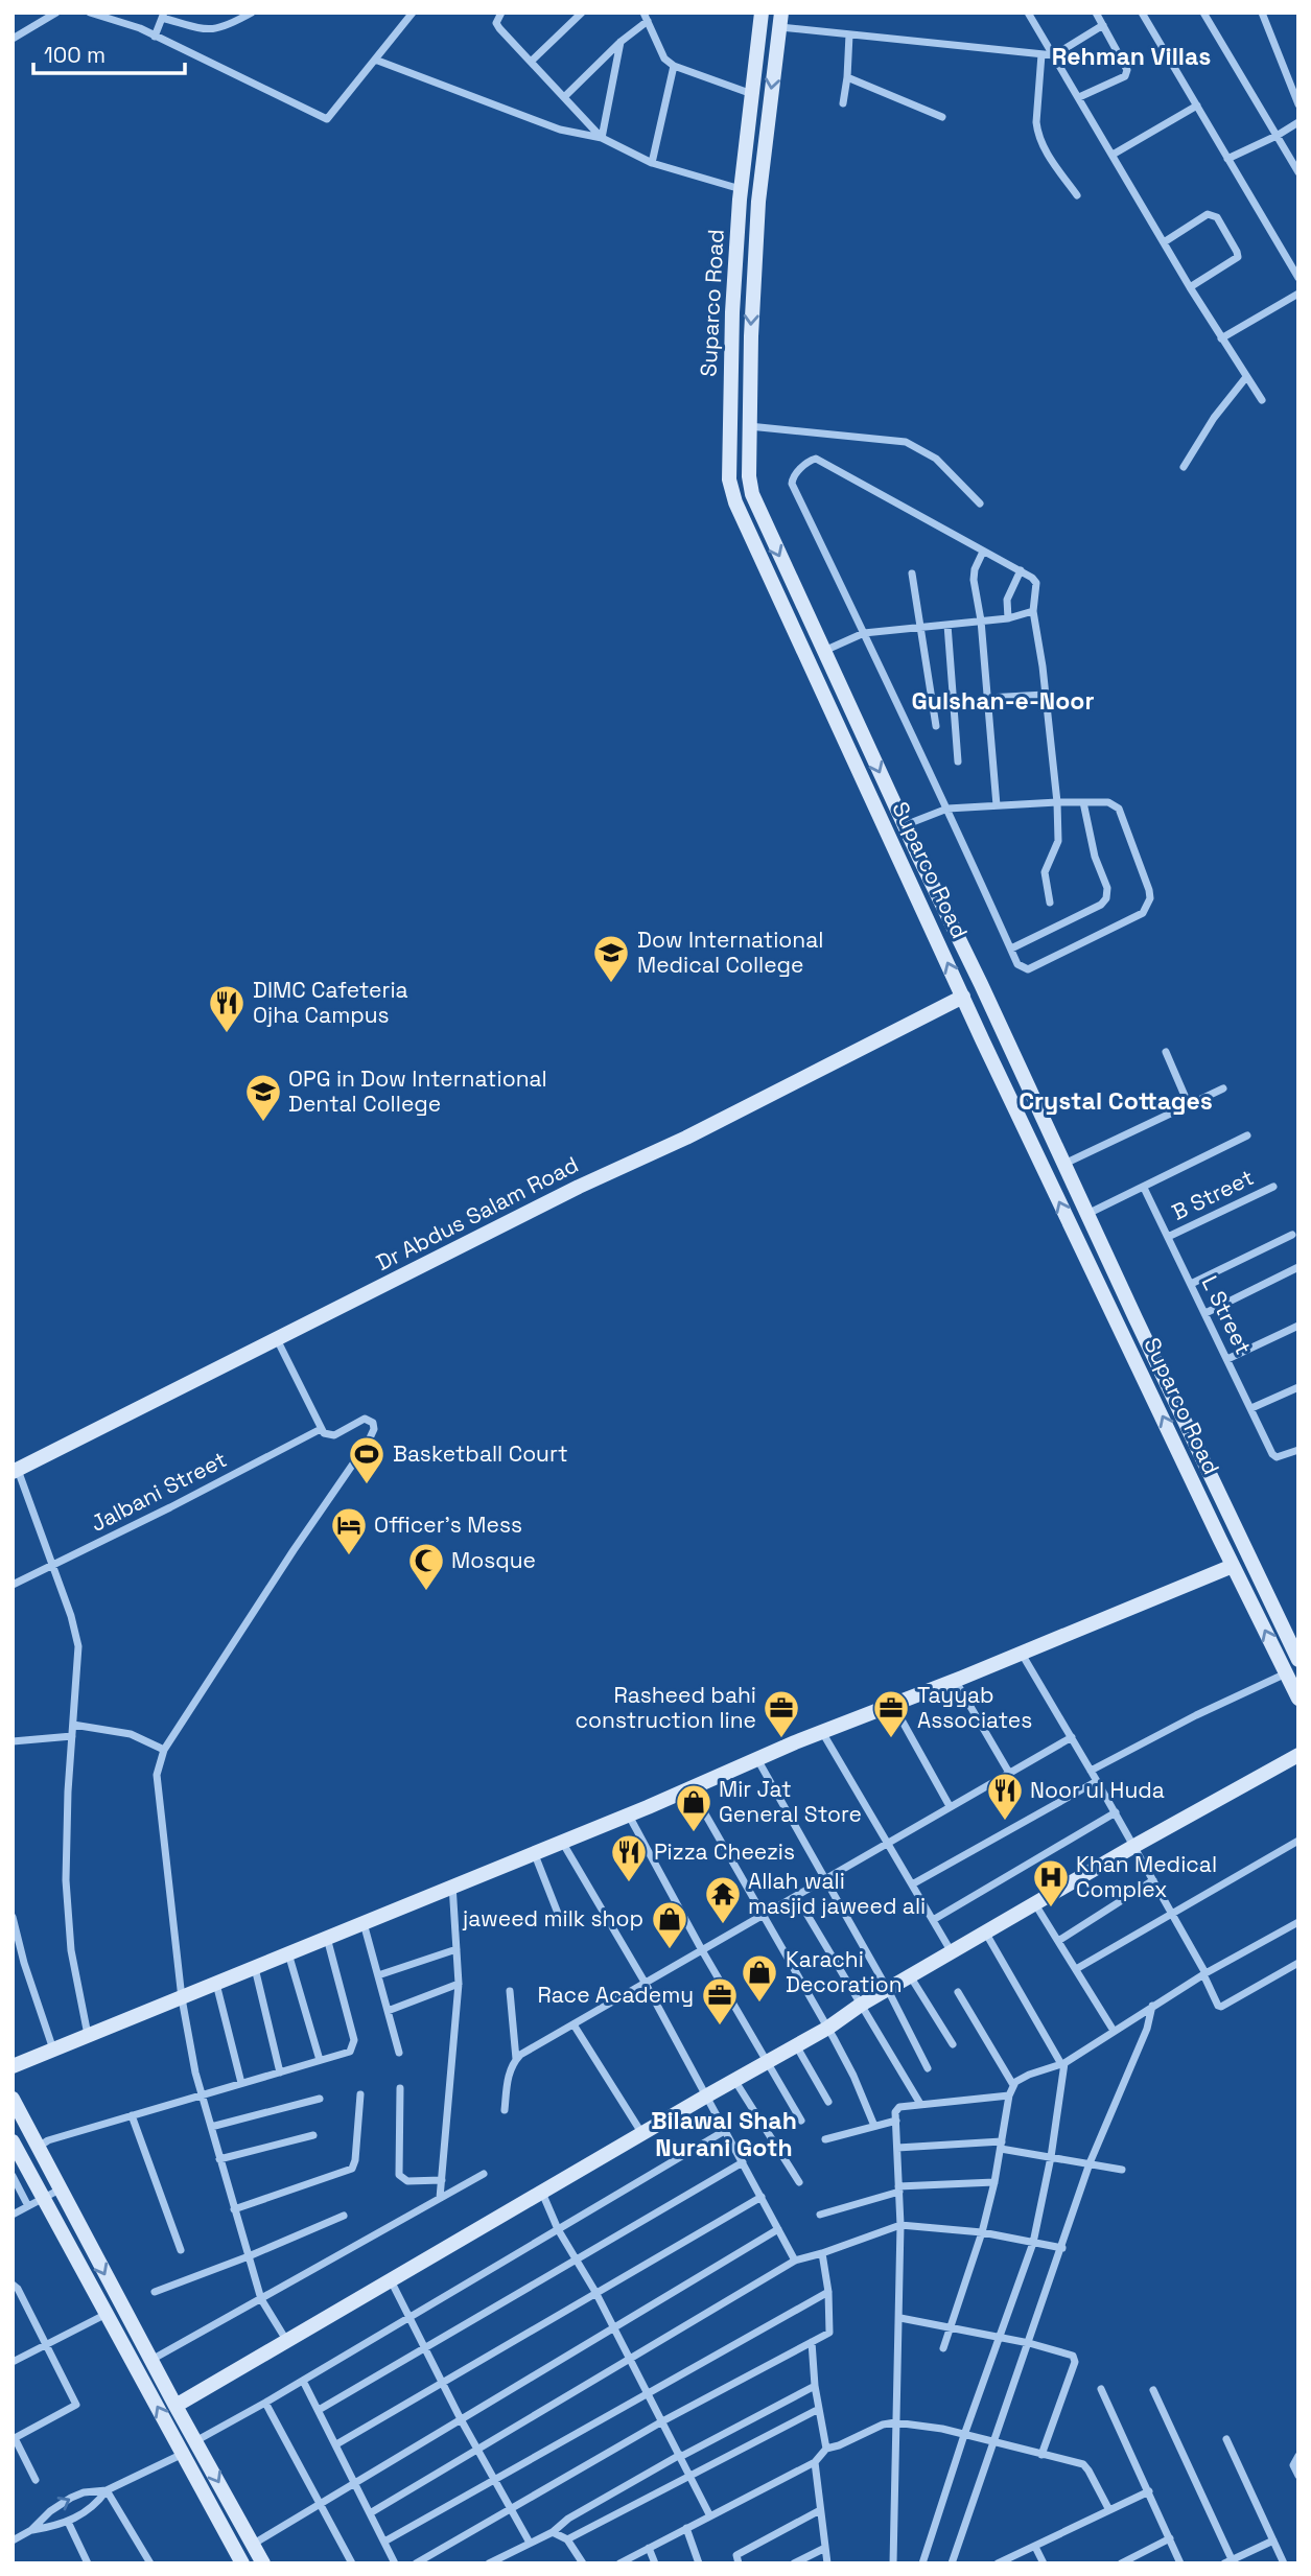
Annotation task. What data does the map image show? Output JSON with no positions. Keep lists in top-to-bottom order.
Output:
{
  "streets": {
    "main road": ["Suparco Road", "Dr Abdus Salam Road"],
    "street": ["B Street", "L Street", "Jalbani Street"]
  },
  "crossings": [
    ["Suparco Road", "Dr Abdus Salam Road"],
    ["B Street", "L Street"]
  ],
  "districts": [
    "Rehman Villas",
    "Gulshan-e-Noor",
    "Crystal Cottages",
    "Bilawal Shah Nurani Goth"
  ],
  "places": {
    "school or university": ["Dow International Medical College", "OPG in Dow International Dental College"],
    "restaurant": ["DIMC Cafeteria Ojha Campus", "Noor ul Huda", "Pizza Cheezis"],
    "sports": ["Basketball Court"],
    "hotel": ["Officer's Mess"],
    "mosque": ["Mosque"],
    "office": ["Rasheed bahi construction line", "Tayyab Associates", "Race Academy"],
    "shop": ["Mir Jat General Store", "jaweed milk shop", "Karachi Decoration"],
    "hospital": ["Khan Medical Complex"],
    "temple": ["Allah wali masjid jaweed ali"]
  },
  "scale_bar": "100 m"
}
